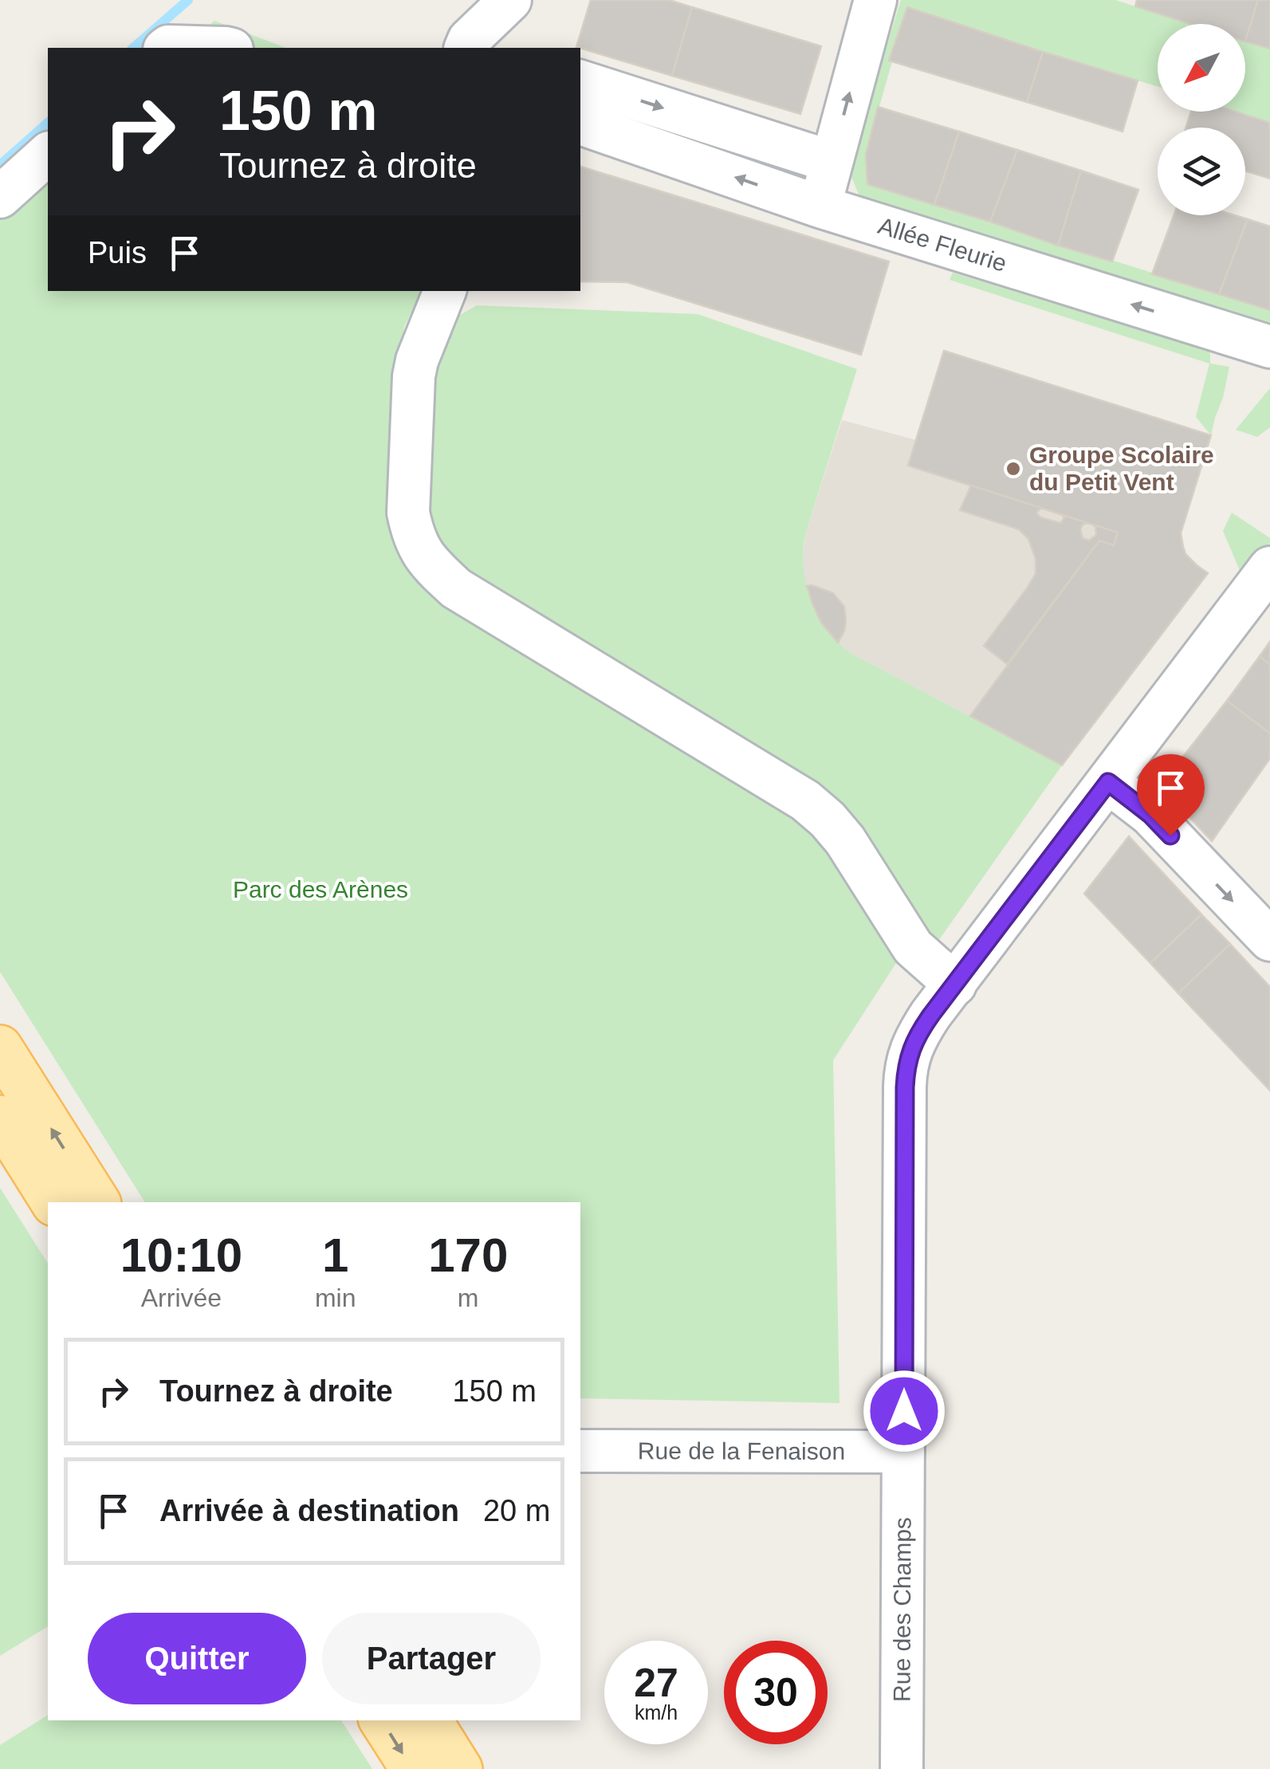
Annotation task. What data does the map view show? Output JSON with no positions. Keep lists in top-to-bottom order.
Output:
{
  "streets": {
    "street": ["Allée Fleurie", "Rue de la Fenaison", "Rue des Champs"]
  },
  "crossings": [
    ["Rue de la Fenaison", "Rue des Champs"]
  ],
  "parks": ["Parc des Arènes"],
  "places": ["Groupe Scolaire du Petit Vent"],
  "north": "bottom left",
  "page": {
    "turn": ["150 m", "Tournez à droite"],
    "then": "Puis",
    "eta": [
      "10:10",
      "Arrivée",
      "1",
      "min",
      "170",
      "m"
    ],
    "list": [
      {
        "name": "Tournez à droite",
        "value": "150 m"
      },
      {
        "name": "Arrivée à destination",
        "value": "20 m"
      }
    ],
    "buttons": ["Quitter", "Partager"],
    "speed": "27 km/h",
    "limit": "30"
  }
}
